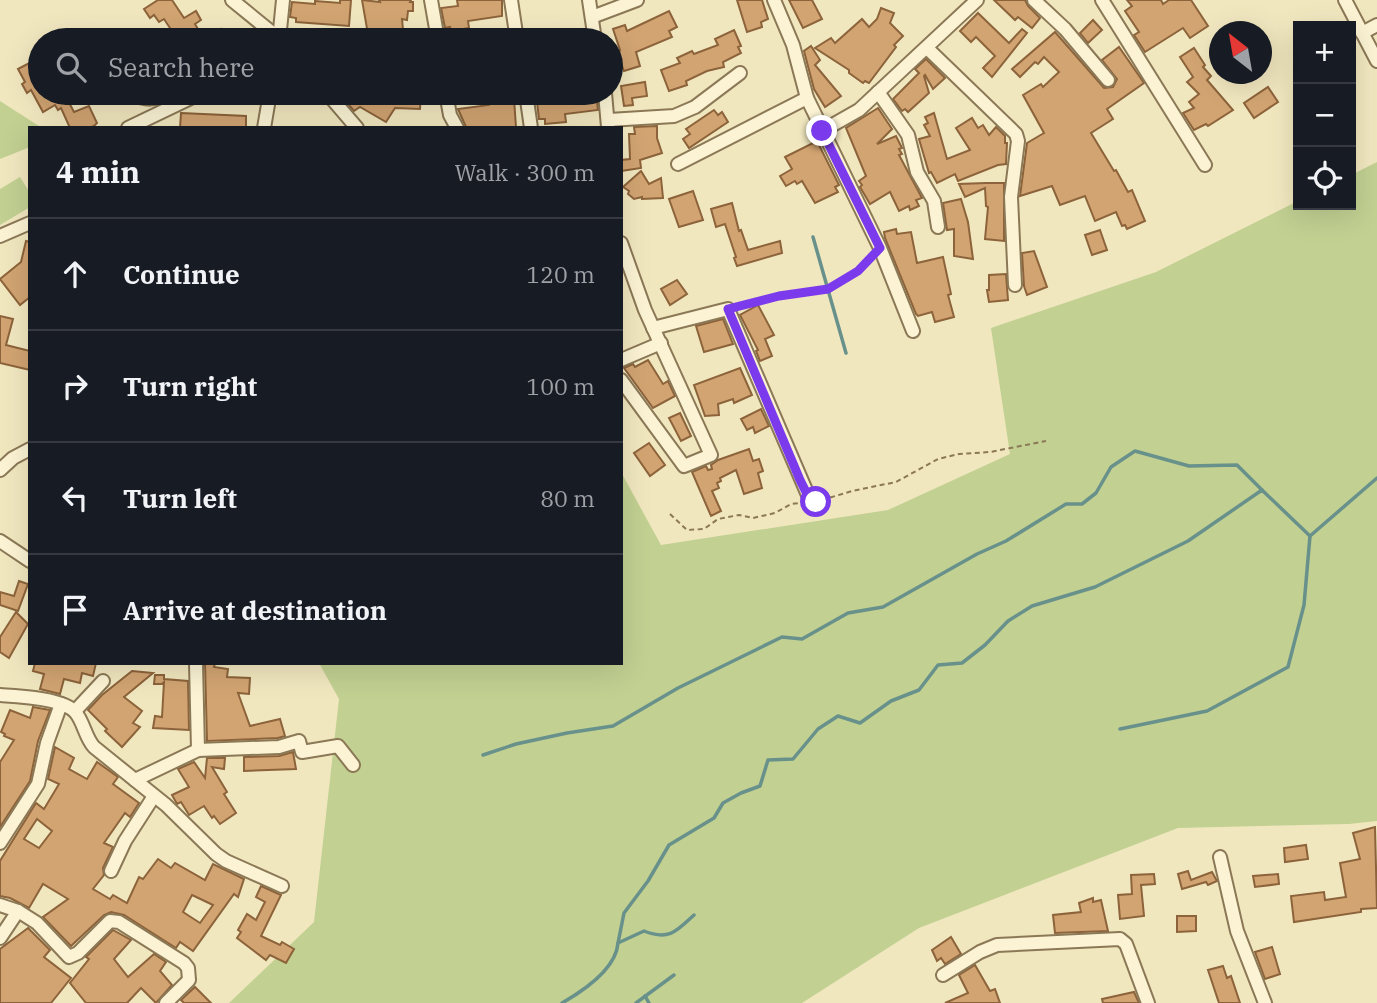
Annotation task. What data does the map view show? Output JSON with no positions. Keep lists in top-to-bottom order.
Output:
{
  "north": "top left",
  "page": {
    "map_buttons": ["+", "−"],
    "search": "Search here",
    "heading": ["4 min", "Walk · 300 m"],
    "list": [
      ["Continue", "120 m"],
      ["Turn right", "100 m"],
      ["Turn left", "80 m"],
      "Arrive at destination"
    ]
  }
}
